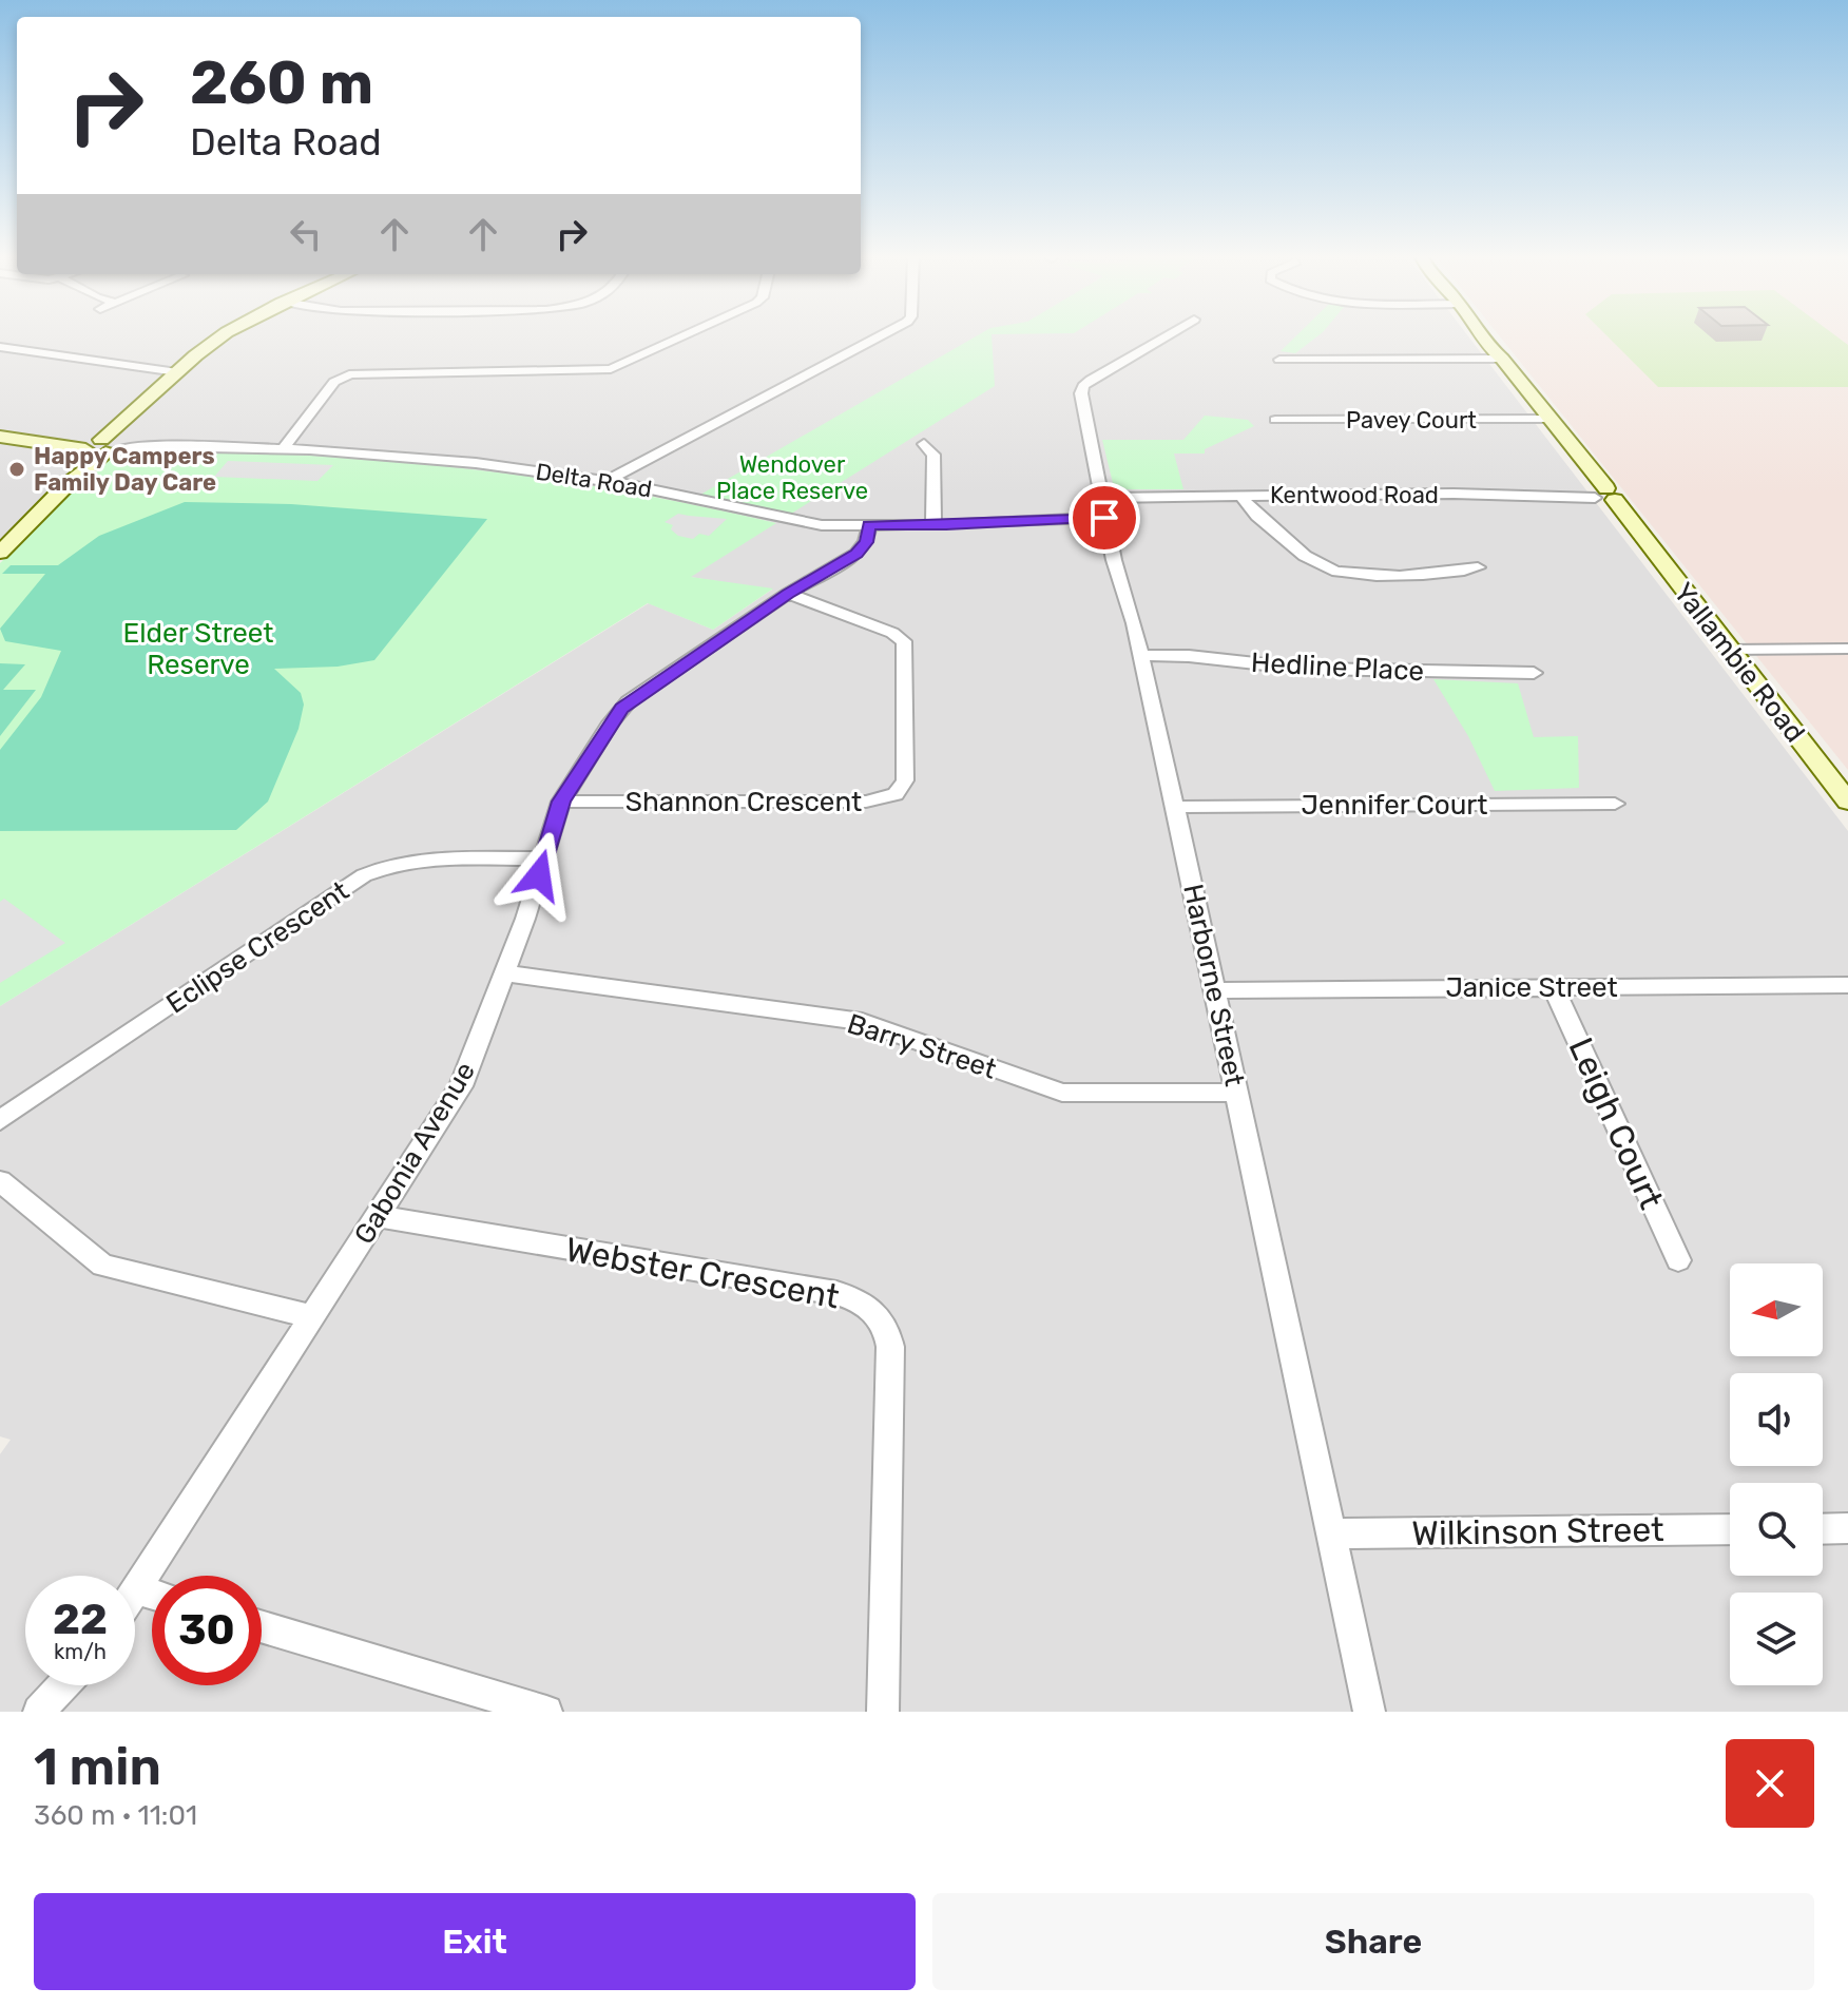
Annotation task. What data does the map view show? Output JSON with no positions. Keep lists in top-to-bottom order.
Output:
{
  "streets": {
    "street": [
      "Pavey Court",
      "Delta Road",
      "Kentwood Road",
      "Yallambie Road",
      "Hedline Place",
      "Shannon Crescent",
      "Jennifer Court",
      "Eclipse Crescent",
      "Harborne Street",
      "Janice Street",
      "Barry Street",
      "Leigh Court",
      "Gabonia Avenue",
      "Webster Crescent",
      "Wilkinson Street"
    ]
  },
  "crossings": [
    ["Pavey Court", "Yallambie Road"],
    ["Delta Road", "Kentwood Road"],
    ["Delta Road", "Harborne Street"],
    ["Delta Road", "Gabonia Avenue"],
    ["Kentwood Road", "Yallambie Road"],
    ["Kentwood Road", "Harborne Street"],
    ["Hedline Place", "Harborne Street"],
    ["Shannon Crescent", "Gabonia Avenue"],
    ["Jennifer Court", "Harborne Street"],
    ["Eclipse Crescent", "Gabonia Avenue"],
    ["Harborne Street", "Janice Street"],
    ["Harborne Street", "Barry Street"],
    ["Harborne Street", "Wilkinson Street"],
    ["Janice Street", "Leigh Court"],
    ["Barry Street", "Gabonia Avenue"],
    ["Gabonia Avenue", "Webster Crescent"]
  ],
  "parks": ["Wendover Place Reserve", "Elder Street Reserve"],
  "places": ["Happy Campers Family Day Care"],
  "north": "left",
  "page": {
    "turn": ["260 m", "Delta Road"],
    "speed": "22 km/h",
    "limit": "30",
    "heading": ["1 min", "360 m · 11:01"],
    "buttons": ["Exit", "Share"]
  }
}
